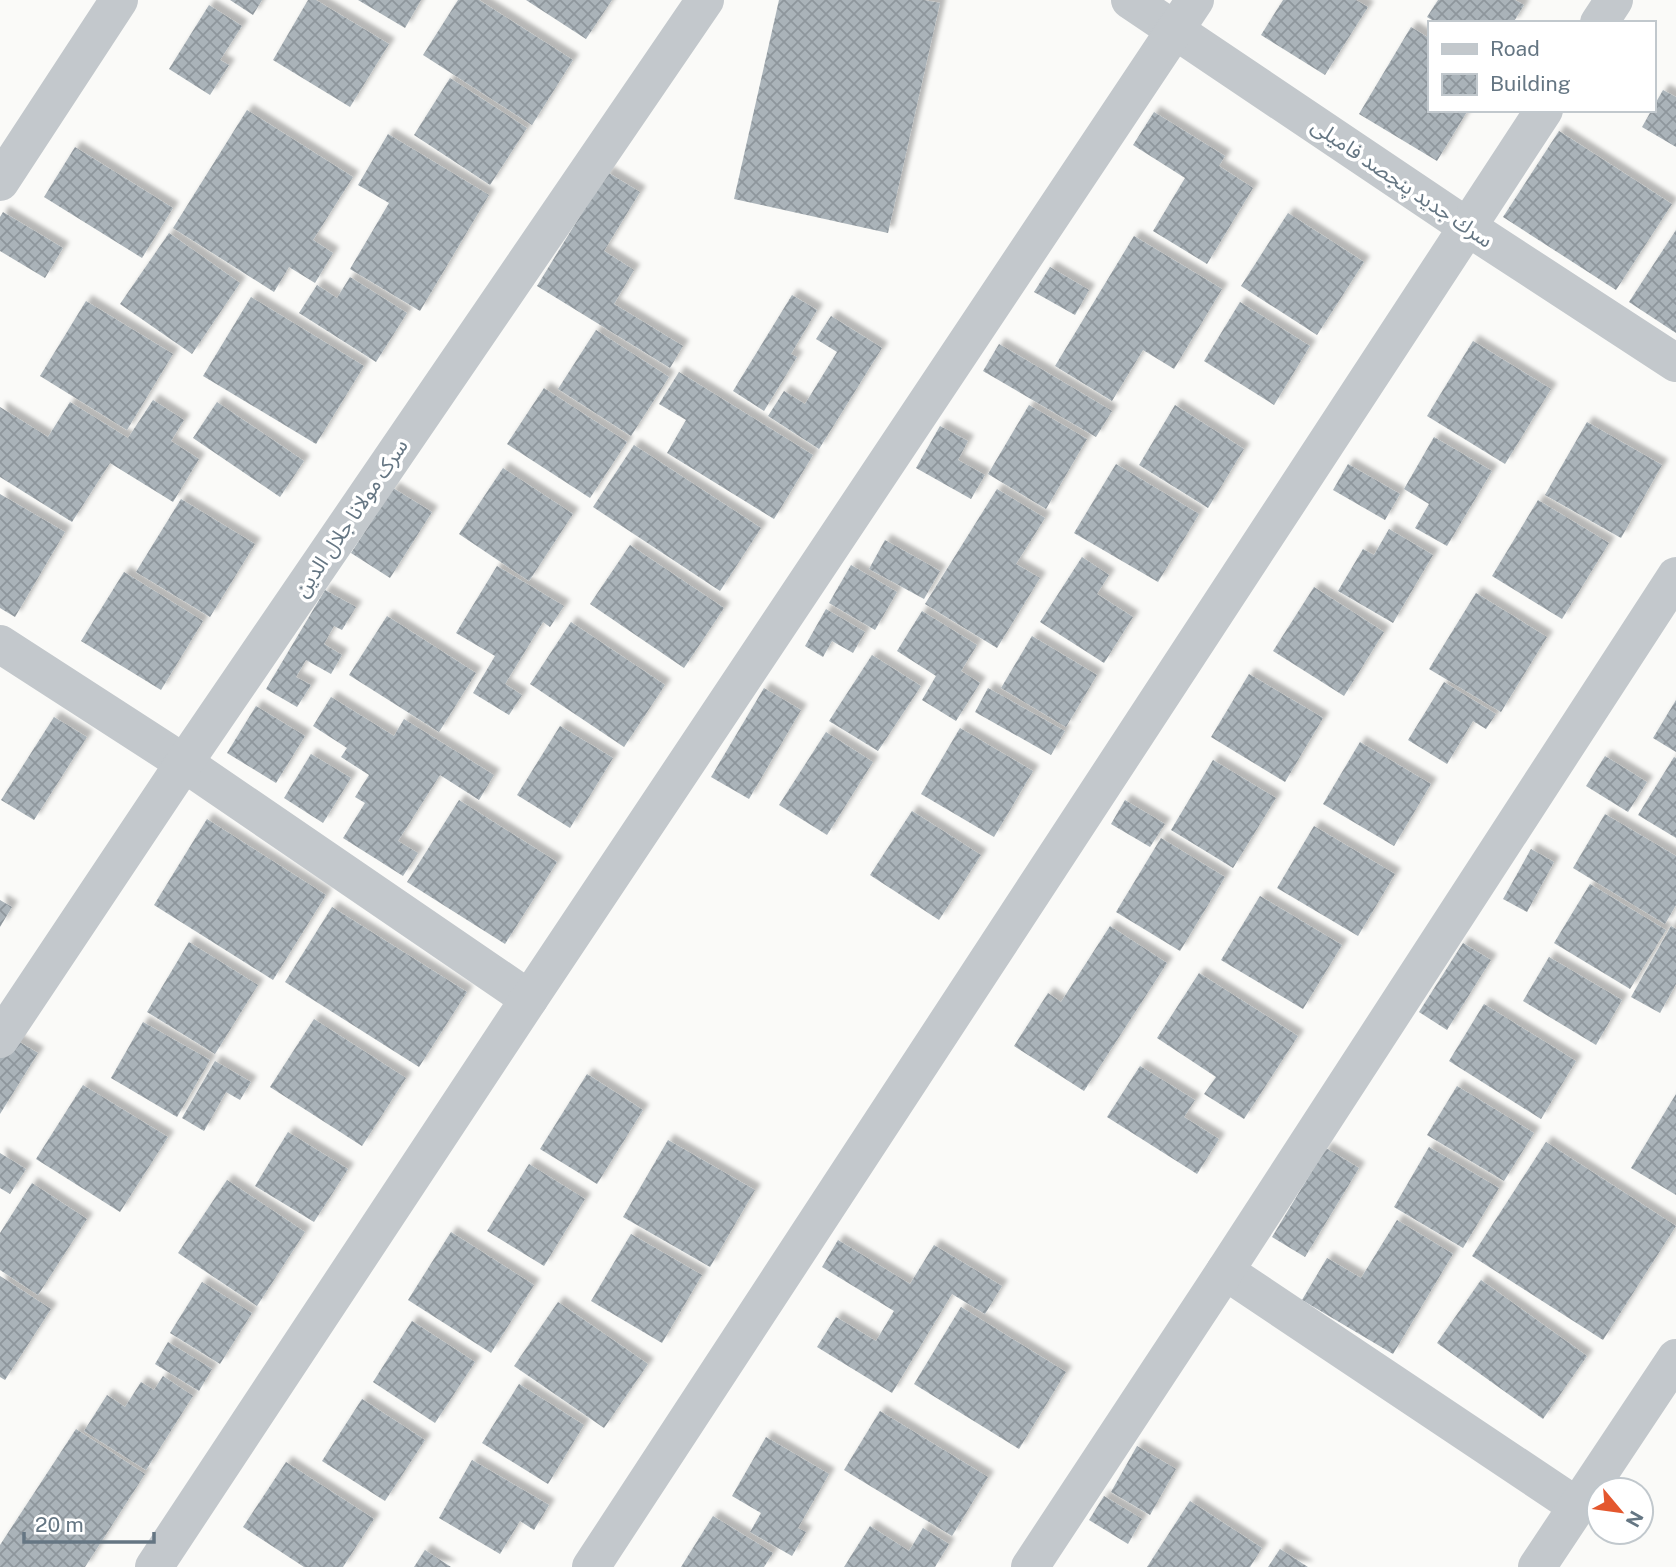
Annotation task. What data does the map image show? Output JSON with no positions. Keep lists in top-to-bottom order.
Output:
{
  "streets": {
    "street": ["سرك جدید پنجصد فامیلی", "سرک مولانا جلال الدین"]
  },
  "legend": ["Road", "Building"],
  "scale_bar": "20 m",
  "north": "bottom right"
}
